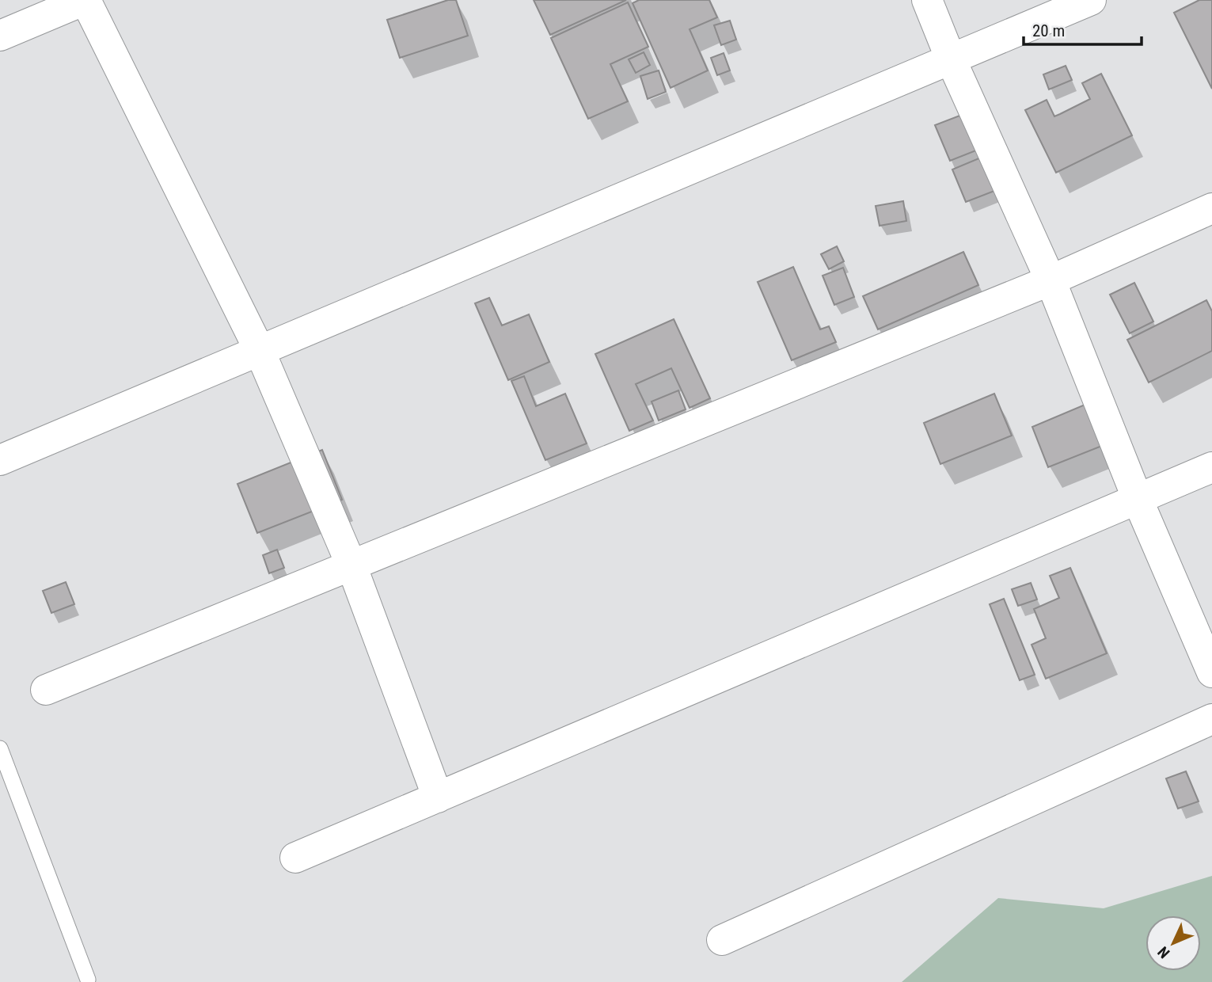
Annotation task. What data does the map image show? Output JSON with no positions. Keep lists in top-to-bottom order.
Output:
{
  "scale_bar": "20 m",
  "north": "bottom left"
}
